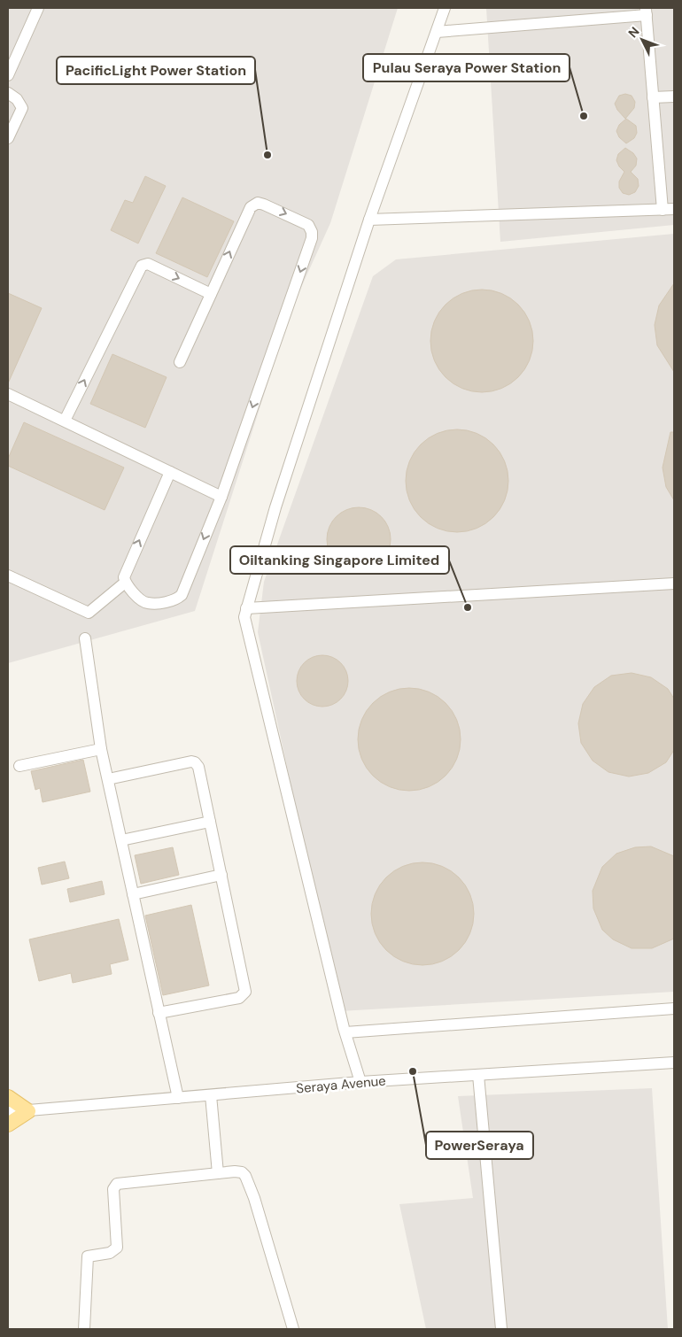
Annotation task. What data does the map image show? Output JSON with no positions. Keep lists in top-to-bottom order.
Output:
{
  "streets": {
    "street": ["Seraya Avenue"]
  },
  "places": [
    "Pulau Seraya Power Station",
    "PacificLight Power Station",
    "Oiltanking Singapore Limited",
    "PowerSeraya"
  ],
  "north": "top left"
}
